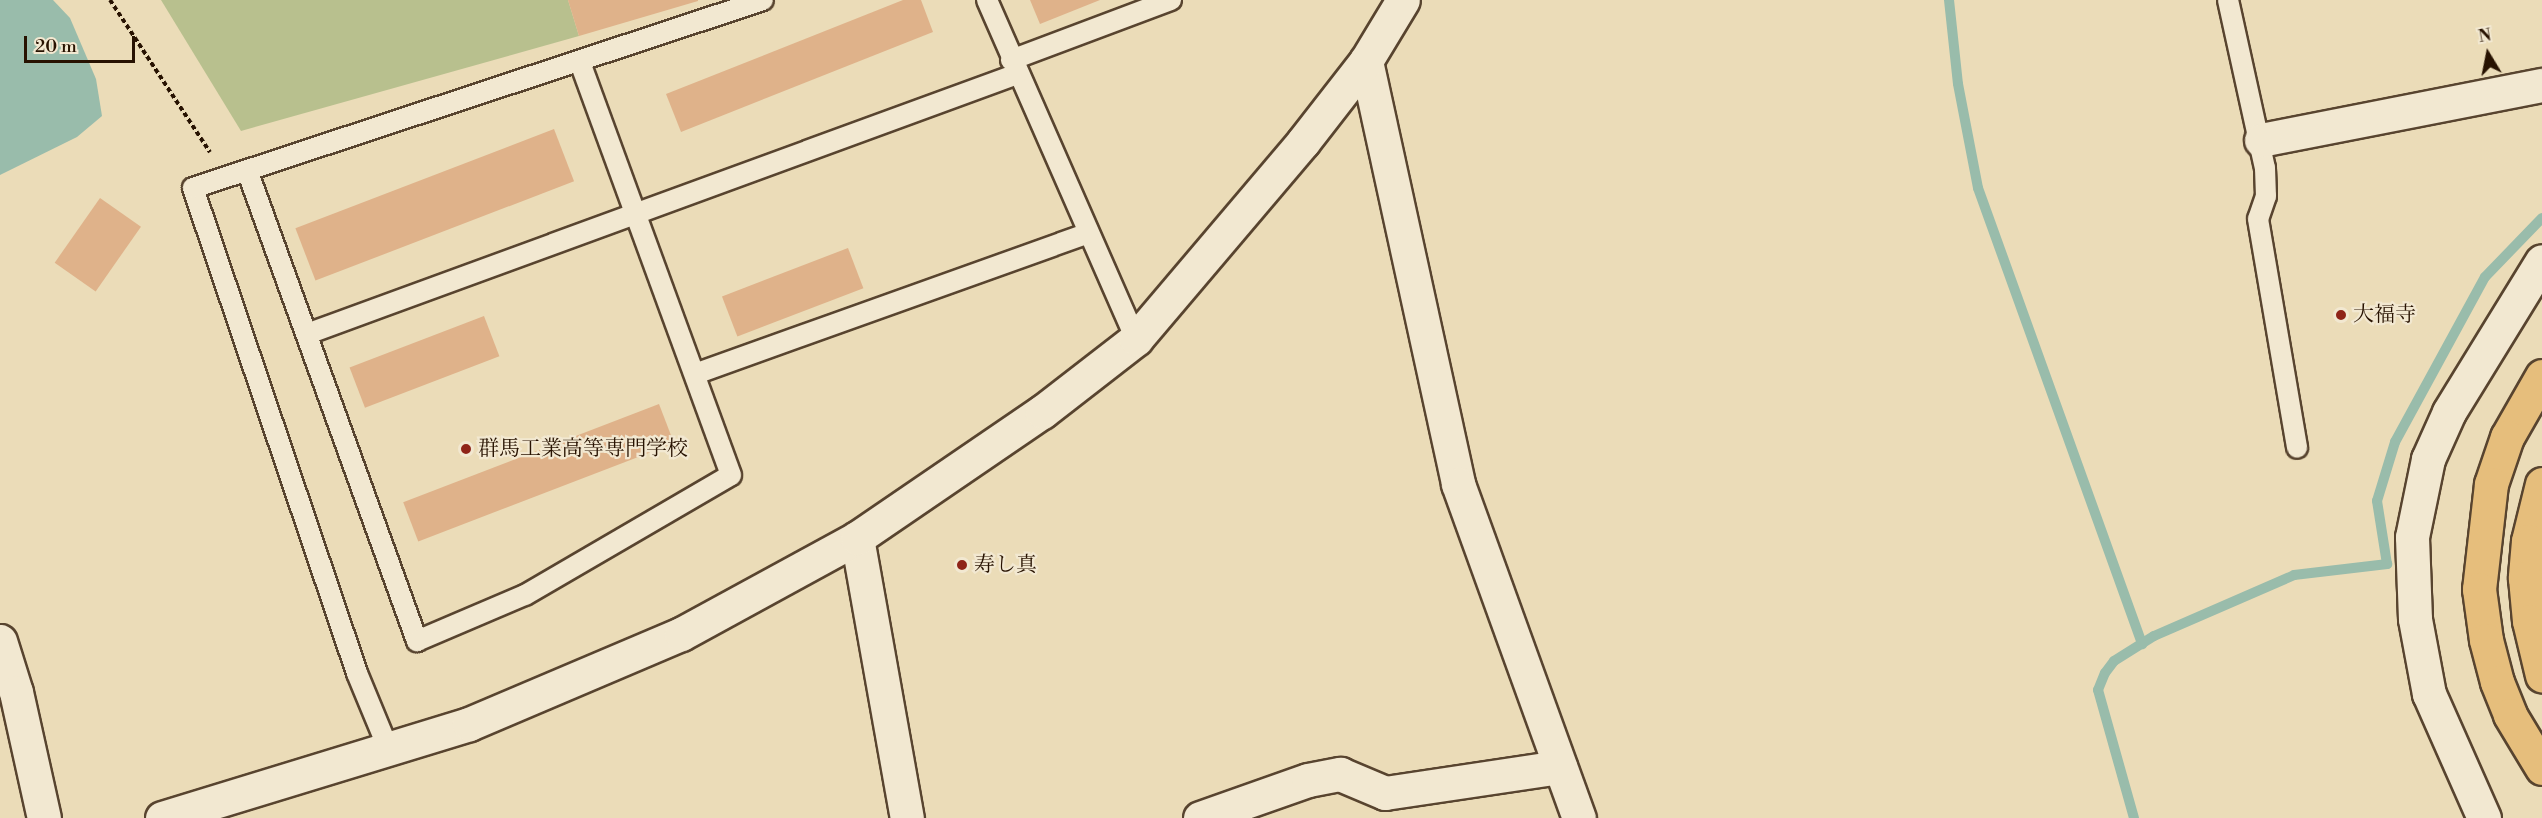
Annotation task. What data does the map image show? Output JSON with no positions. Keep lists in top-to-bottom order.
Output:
{
  "places": ["大福寺", "群馬工業高等専門学校", "寿し真"],
  "scale_bar": "20 m",
  "north": "top"
}
